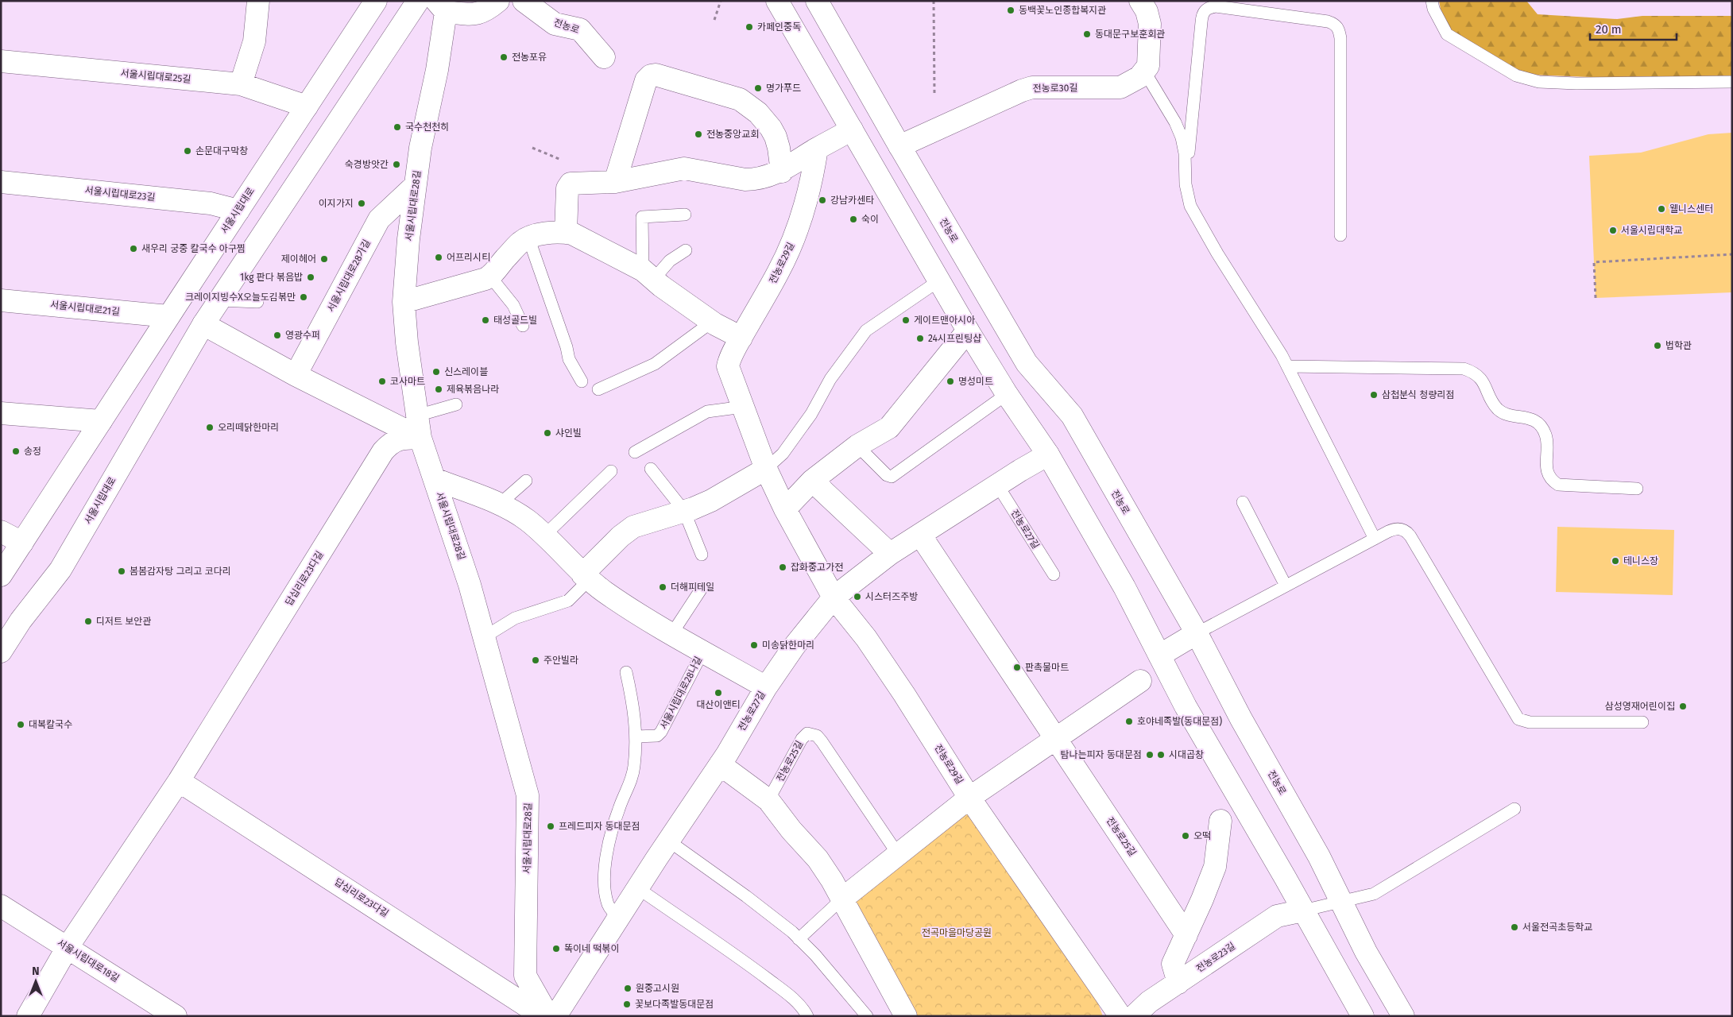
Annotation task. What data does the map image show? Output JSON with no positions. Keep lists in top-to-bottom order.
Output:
{
  "streets": {
    "street": [
      "전농로",
      "서울시립대로25길",
      "전농로30길",
      "서울시립대로23길",
      "서울시립대로28길",
      "서울시립대로",
      "전농로29길",
      "서울시립대로28가길",
      "서울시립대로21길",
      "전농로27길",
      "답십리로23다길",
      "서울시립대로28나길",
      "전농로25길",
      "전농로23길",
      "서울시립대로18길"
    ]
  },
  "crossings": [
    ["전농로", "전농로30길"],
    ["서울시립대로25길", "서울시립대로"],
    ["서울시립대로23길", "서울시립대로"],
    ["서울시립대로28길", "서울시립대로28가길"],
    ["서울시립대로28길", "답십리로23다길"],
    ["서울시립대로28길", "서울시립대로28나길"],
    ["서울시립대로", "서울시립대로21길"],
    ["전농로29길", "전농로27길"],
    ["전농로27길", "서울시립대로28나길"],
    ["답십리로23다길", "서울시립대로18길"]
  ],
  "parks": ["전곡마을마당공원"],
  "places": [
    "동백꽃노인종합복지관",
    "카페인중독",
    "동대문구보훈회관",
    "전농포유",
    "명가푸드",
    "국수천천히",
    "전농중앙교회",
    "손문대구막창",
    "숙경방앗간",
    "강남카센타",
    "이지가지",
    "웰니스센터",
    "숙이",
    "서울시립대학교",
    "새우리 궁중 칼국수 아구찜",
    "어프리시티",
    "제이헤어",
    "1kg 판다 볶음밥",
    "크레이지빙수X오늘도김볶만",
    "태성골드빌",
    "게이트맨아시아",
    "영광수퍼",
    "24시프린팅샵",
    "법학관",
    "신스레이블",
    "코사마트",
    "명성미트",
    "제육볶음나라",
    "삼첩분식 청량리점",
    "오리떼닭한마리",
    "샤인빌",
    "송정",
    "테니스장",
    "잡화중고가전",
    "봄봄감자탕 그리고 코다리",
    "더해피테일",
    "시스터즈주방",
    "디저트 보안관",
    "미송닭한마리",
    "주안빌라",
    "판촉물마트",
    "대산이앤티",
    "삼성영재어린이집",
    "호야네족발(동대문점)",
    "대복칼국수",
    "탐나는피자 동대문점",
    "시대곱창",
    "프레드피자 동대문점",
    "오떡",
    "서울전곡초등학교",
    "똑이네 떡볶이",
    "원중고시원",
    "꽃보다족발동대문점"
  ],
  "scale_bar": "20 m",
  "north": "top"
}
